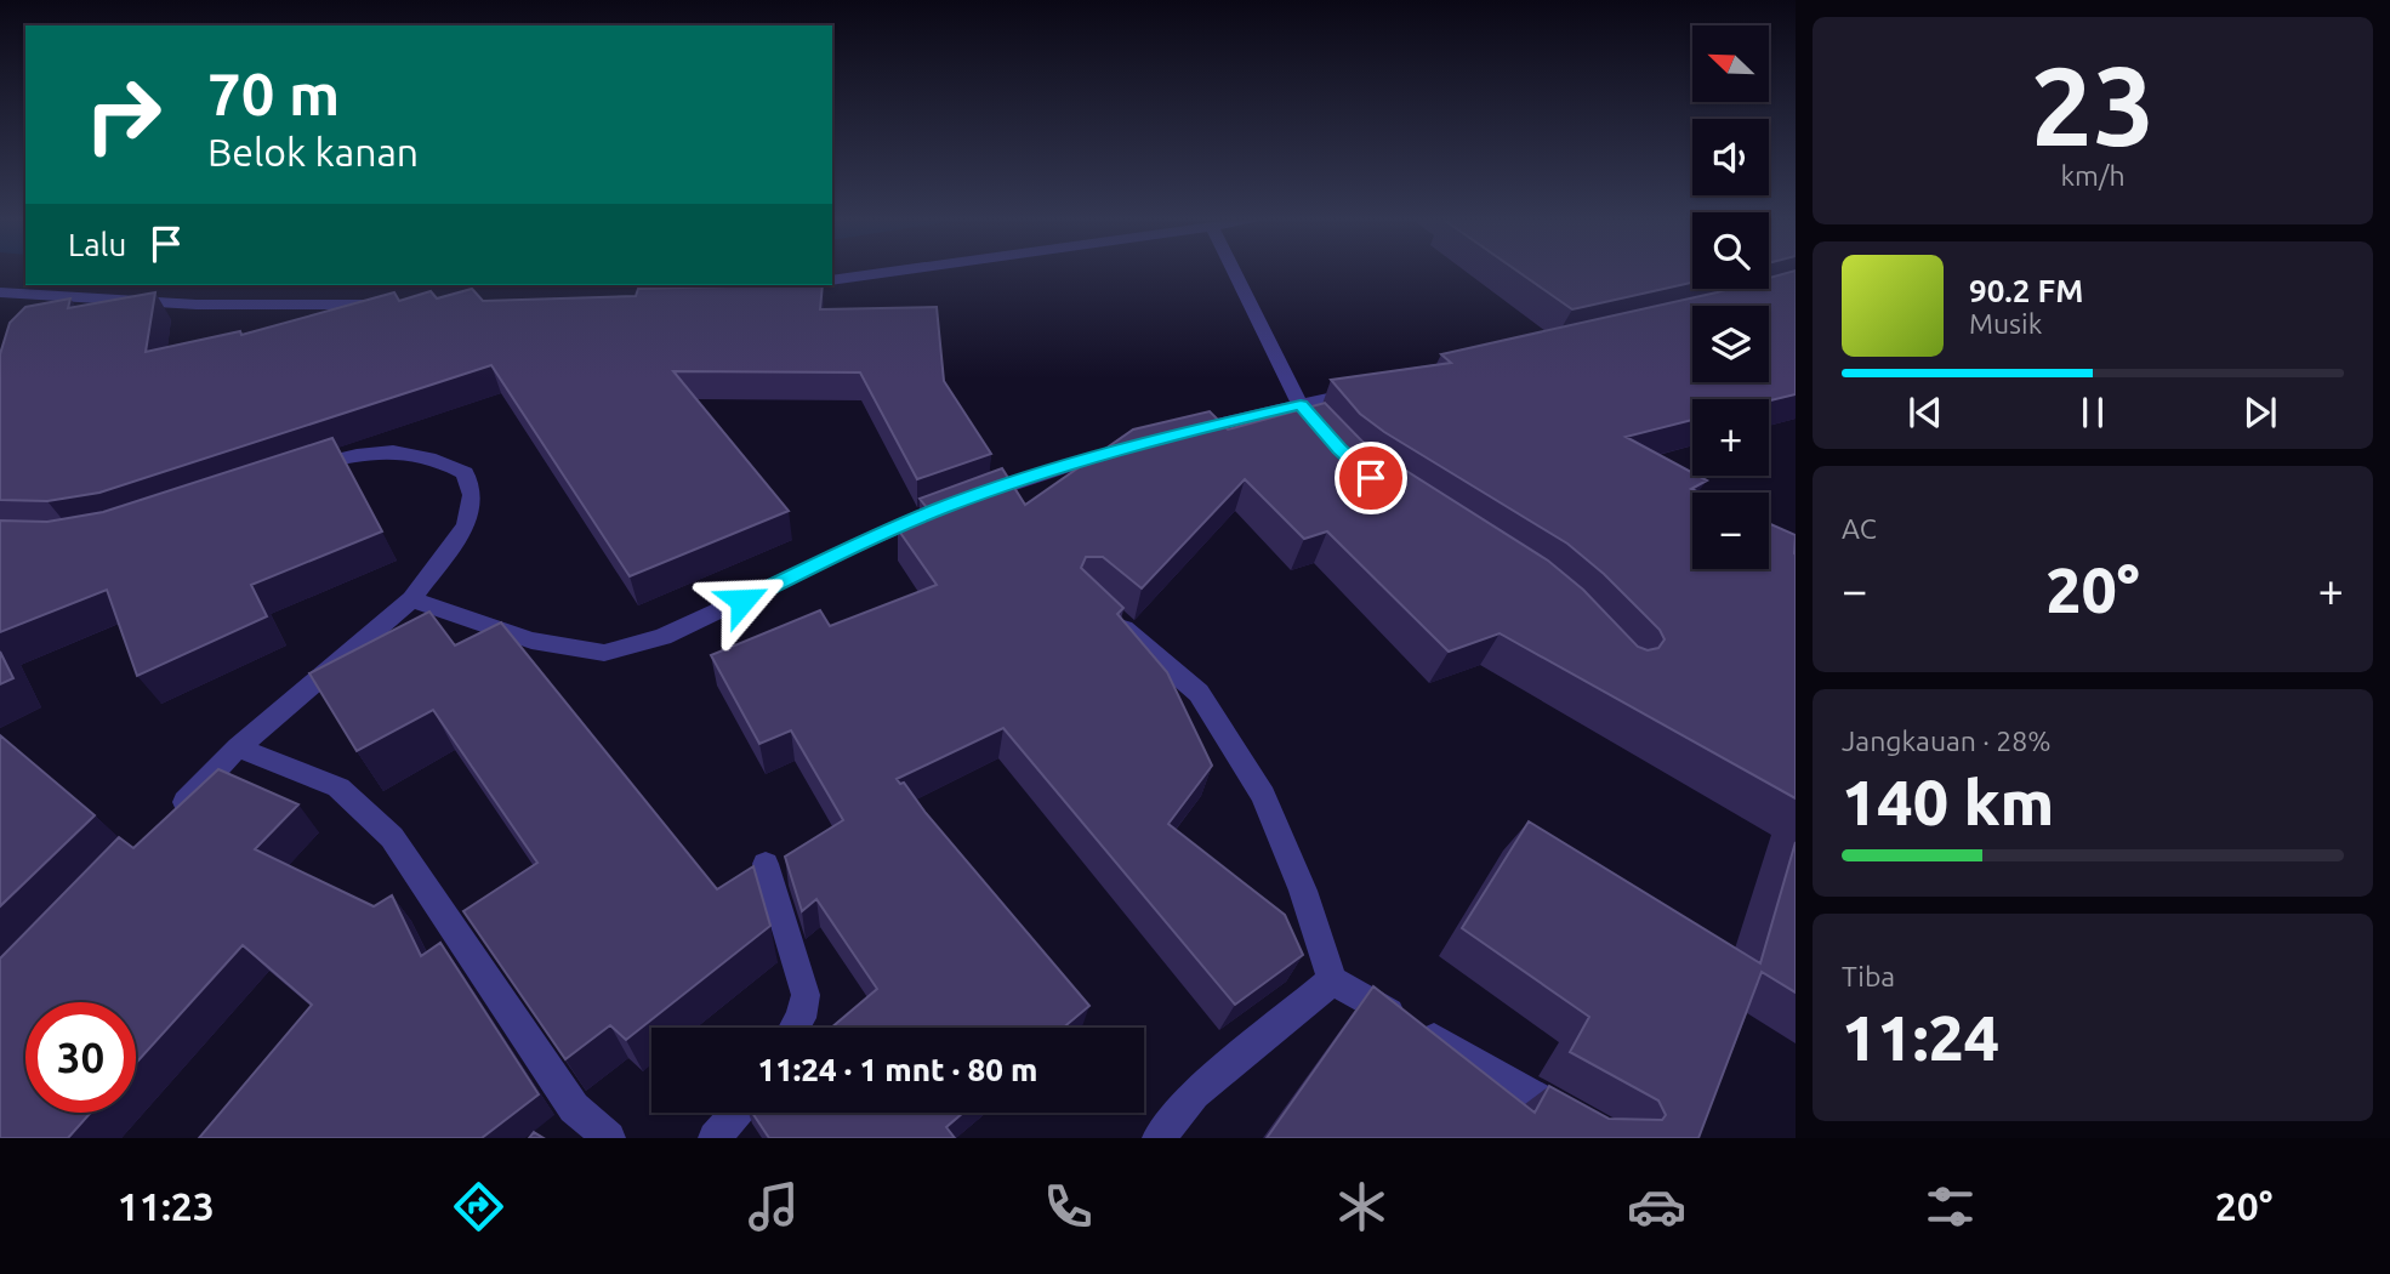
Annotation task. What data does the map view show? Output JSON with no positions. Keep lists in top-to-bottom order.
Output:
{
  "north": "top left",
  "page": {
    "tile": [
      ["23", "km/h"],
      "AC",
      ["Jangkauan · 28%", "140 km"],
      ["Tiba", "11:24"]
    ],
    "map_buttons": ["+", "−"],
    "turn": ["70 m", "Belok kanan"],
    "then": "Lalu",
    "song": ["90.2 FM", "Musik"],
    "heat": ["−", "20°", "+"],
    "limit": "30",
    "trip": "11:24 · 1 mnt · 80 m",
    "tabs": ["11:23", "20°"]
  }
}
